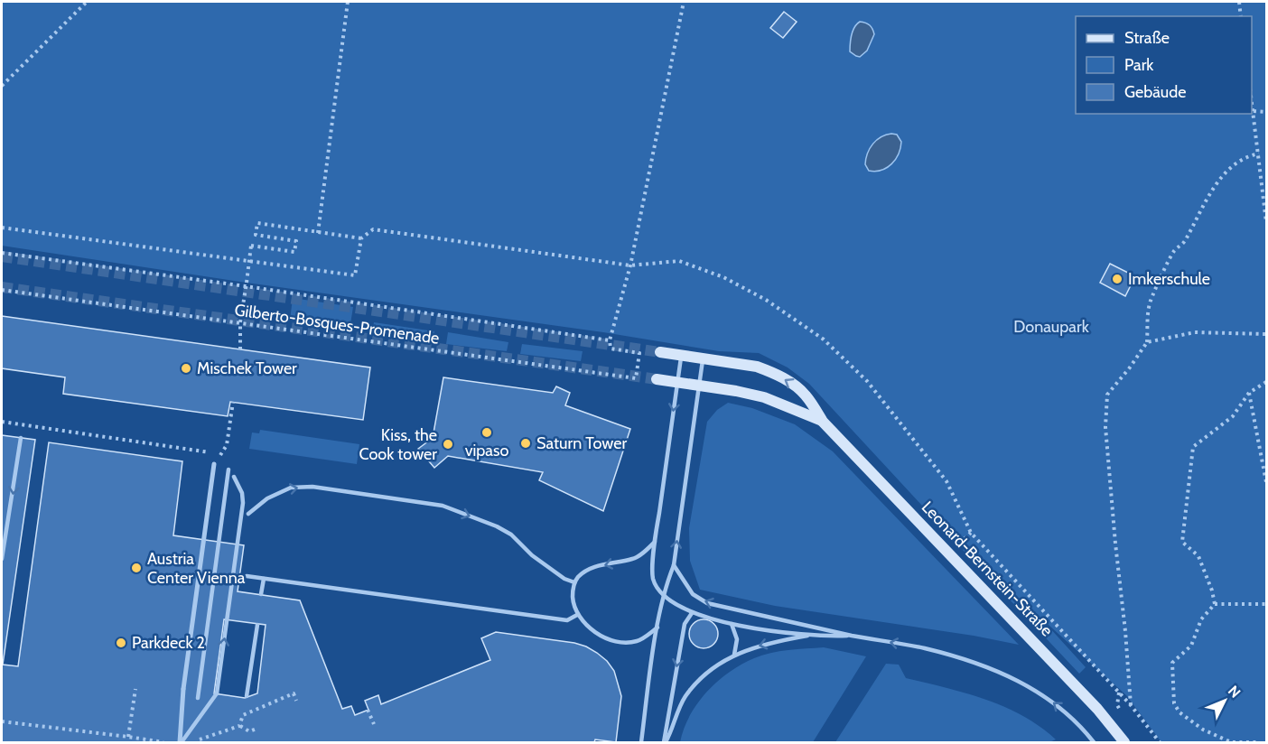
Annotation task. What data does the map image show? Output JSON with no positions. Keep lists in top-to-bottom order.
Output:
{
  "streets": {
    "main road": ["Leonard-Bernstein-Straße"],
    "path": ["Gilberto-Bosques-Promenade"]
  },
  "parks": ["Donaupark"],
  "places": [
    "Imkerschule",
    "Mischek Tower",
    "vipaso",
    "Saturn Tower",
    "Kiss, the Cook tower",
    "Austria Center Vienna",
    "Parkdeck 2"
  ],
  "legend": ["Straße", "Park", "Gebäude"],
  "north": "top right"
}
